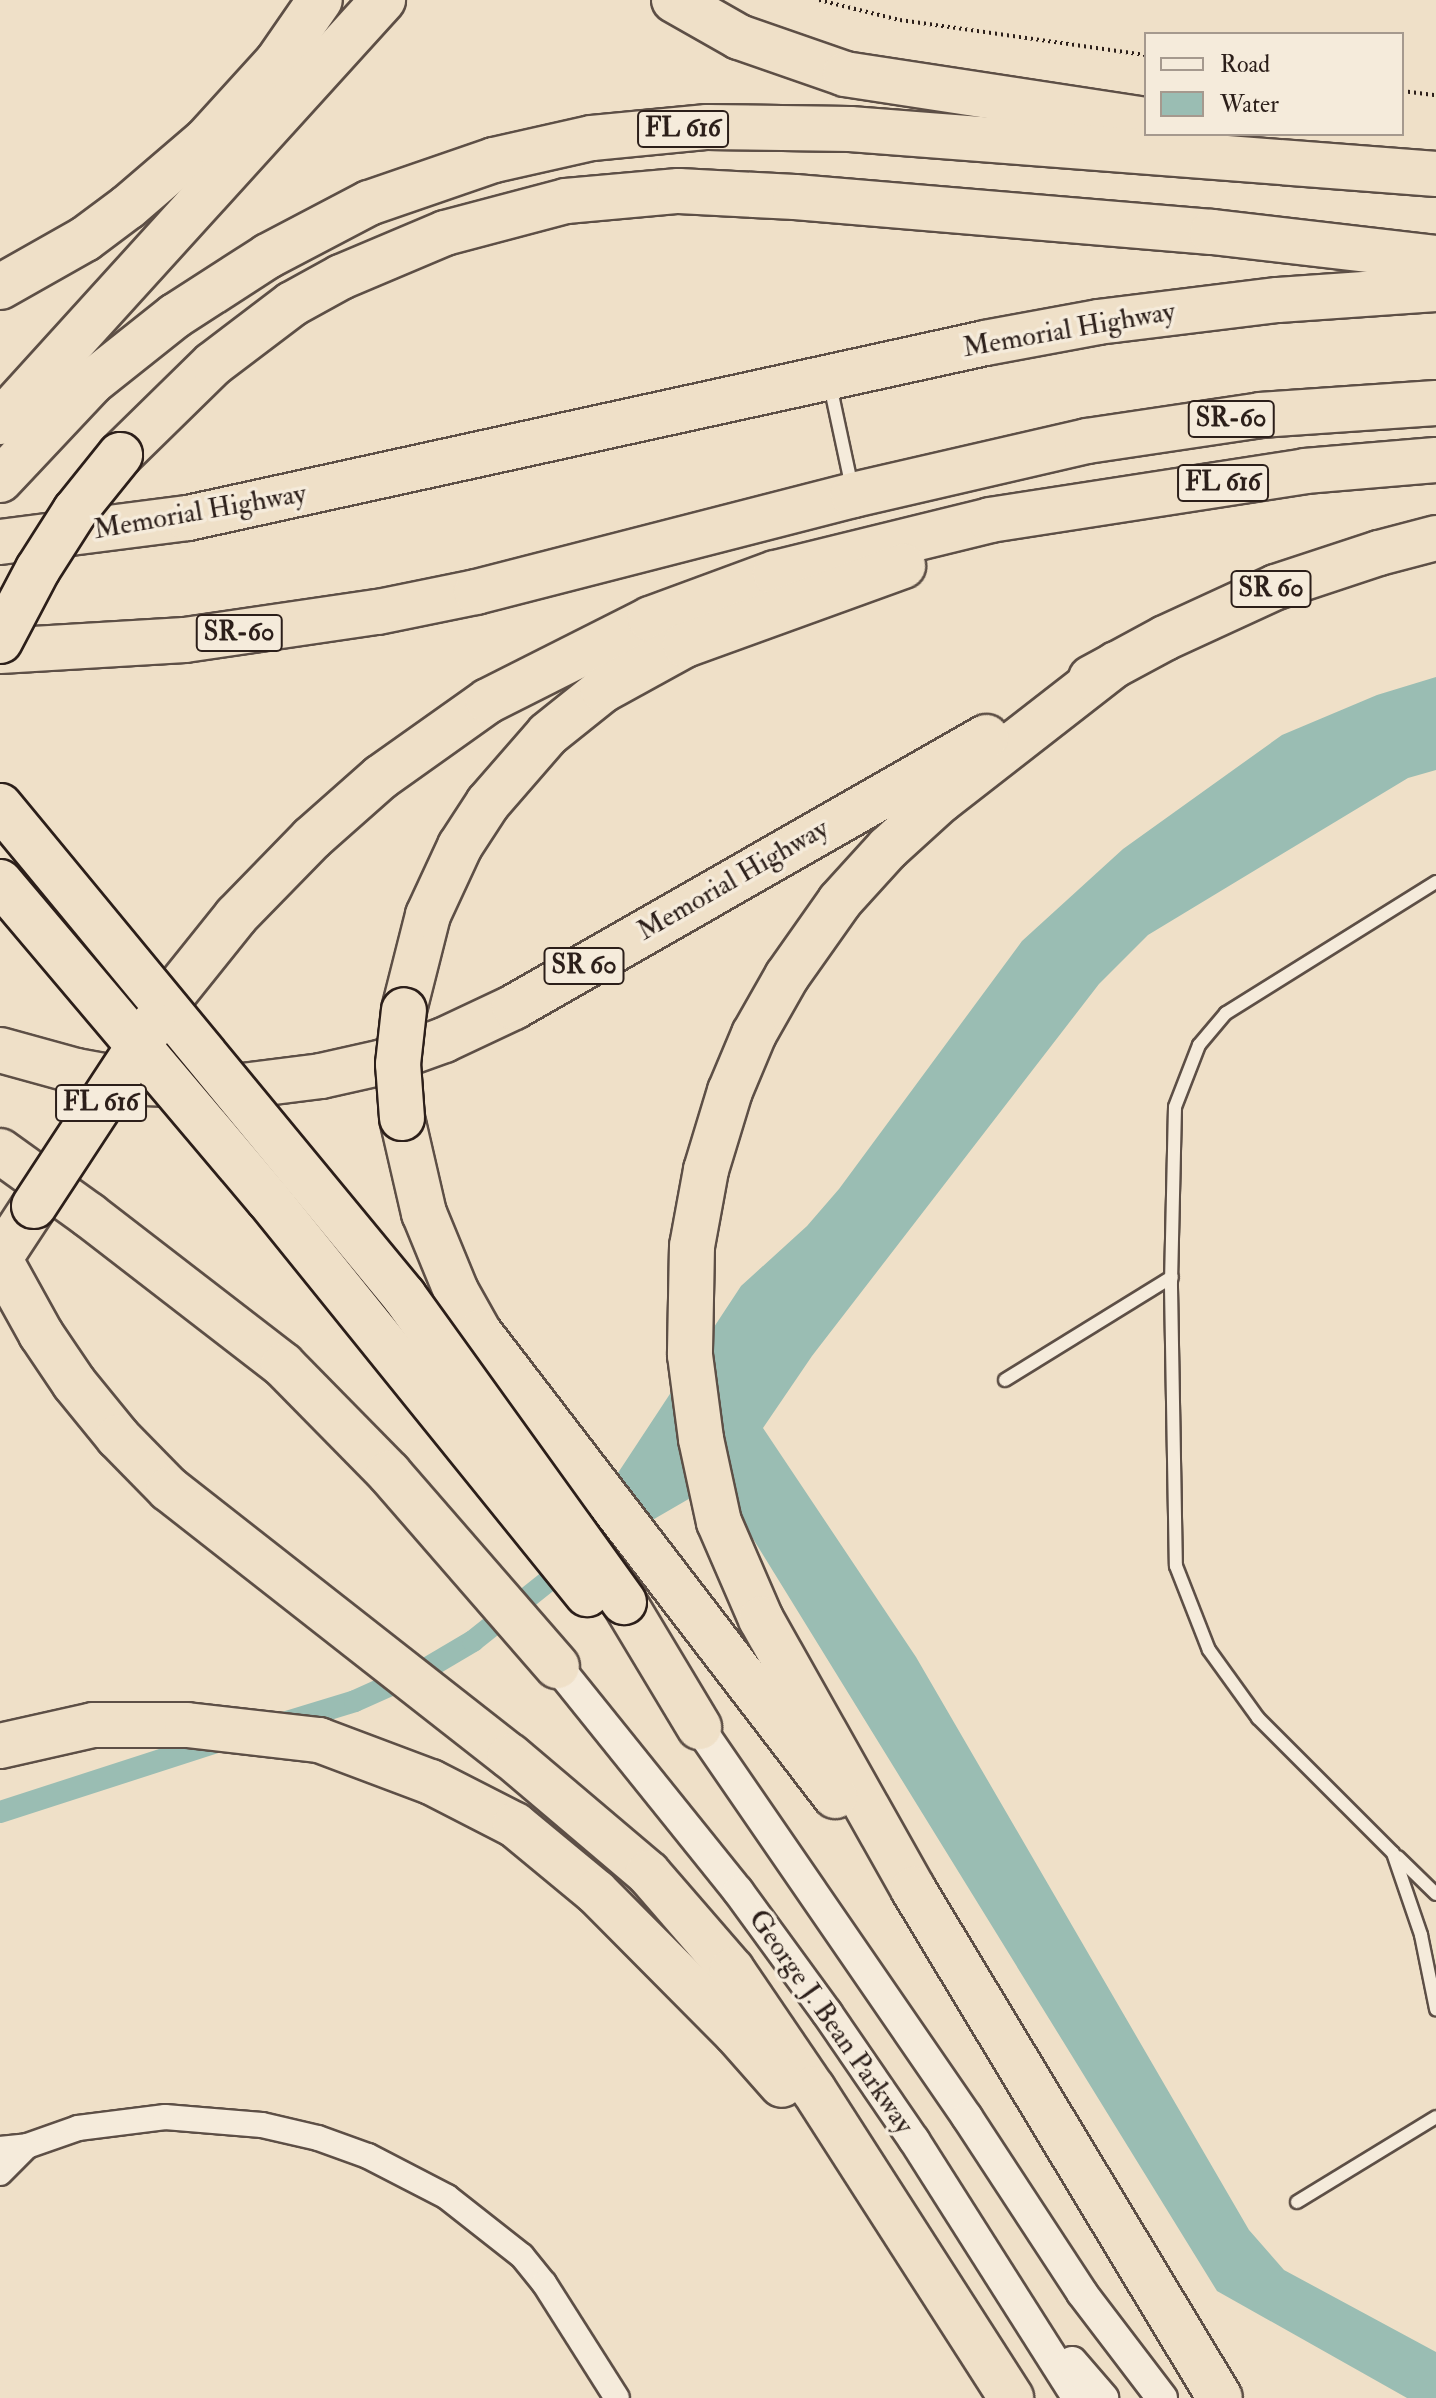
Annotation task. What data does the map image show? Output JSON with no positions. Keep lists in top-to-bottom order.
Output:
{
  "streets": {
    "highway": [
      "FL 616",
      "Memorial Highway",
      "SR-60",
      "SR 60"
    ],
    "street": ["George J. Bean Parkway"]
  },
  "legend": ["Road", "Water"]
}
